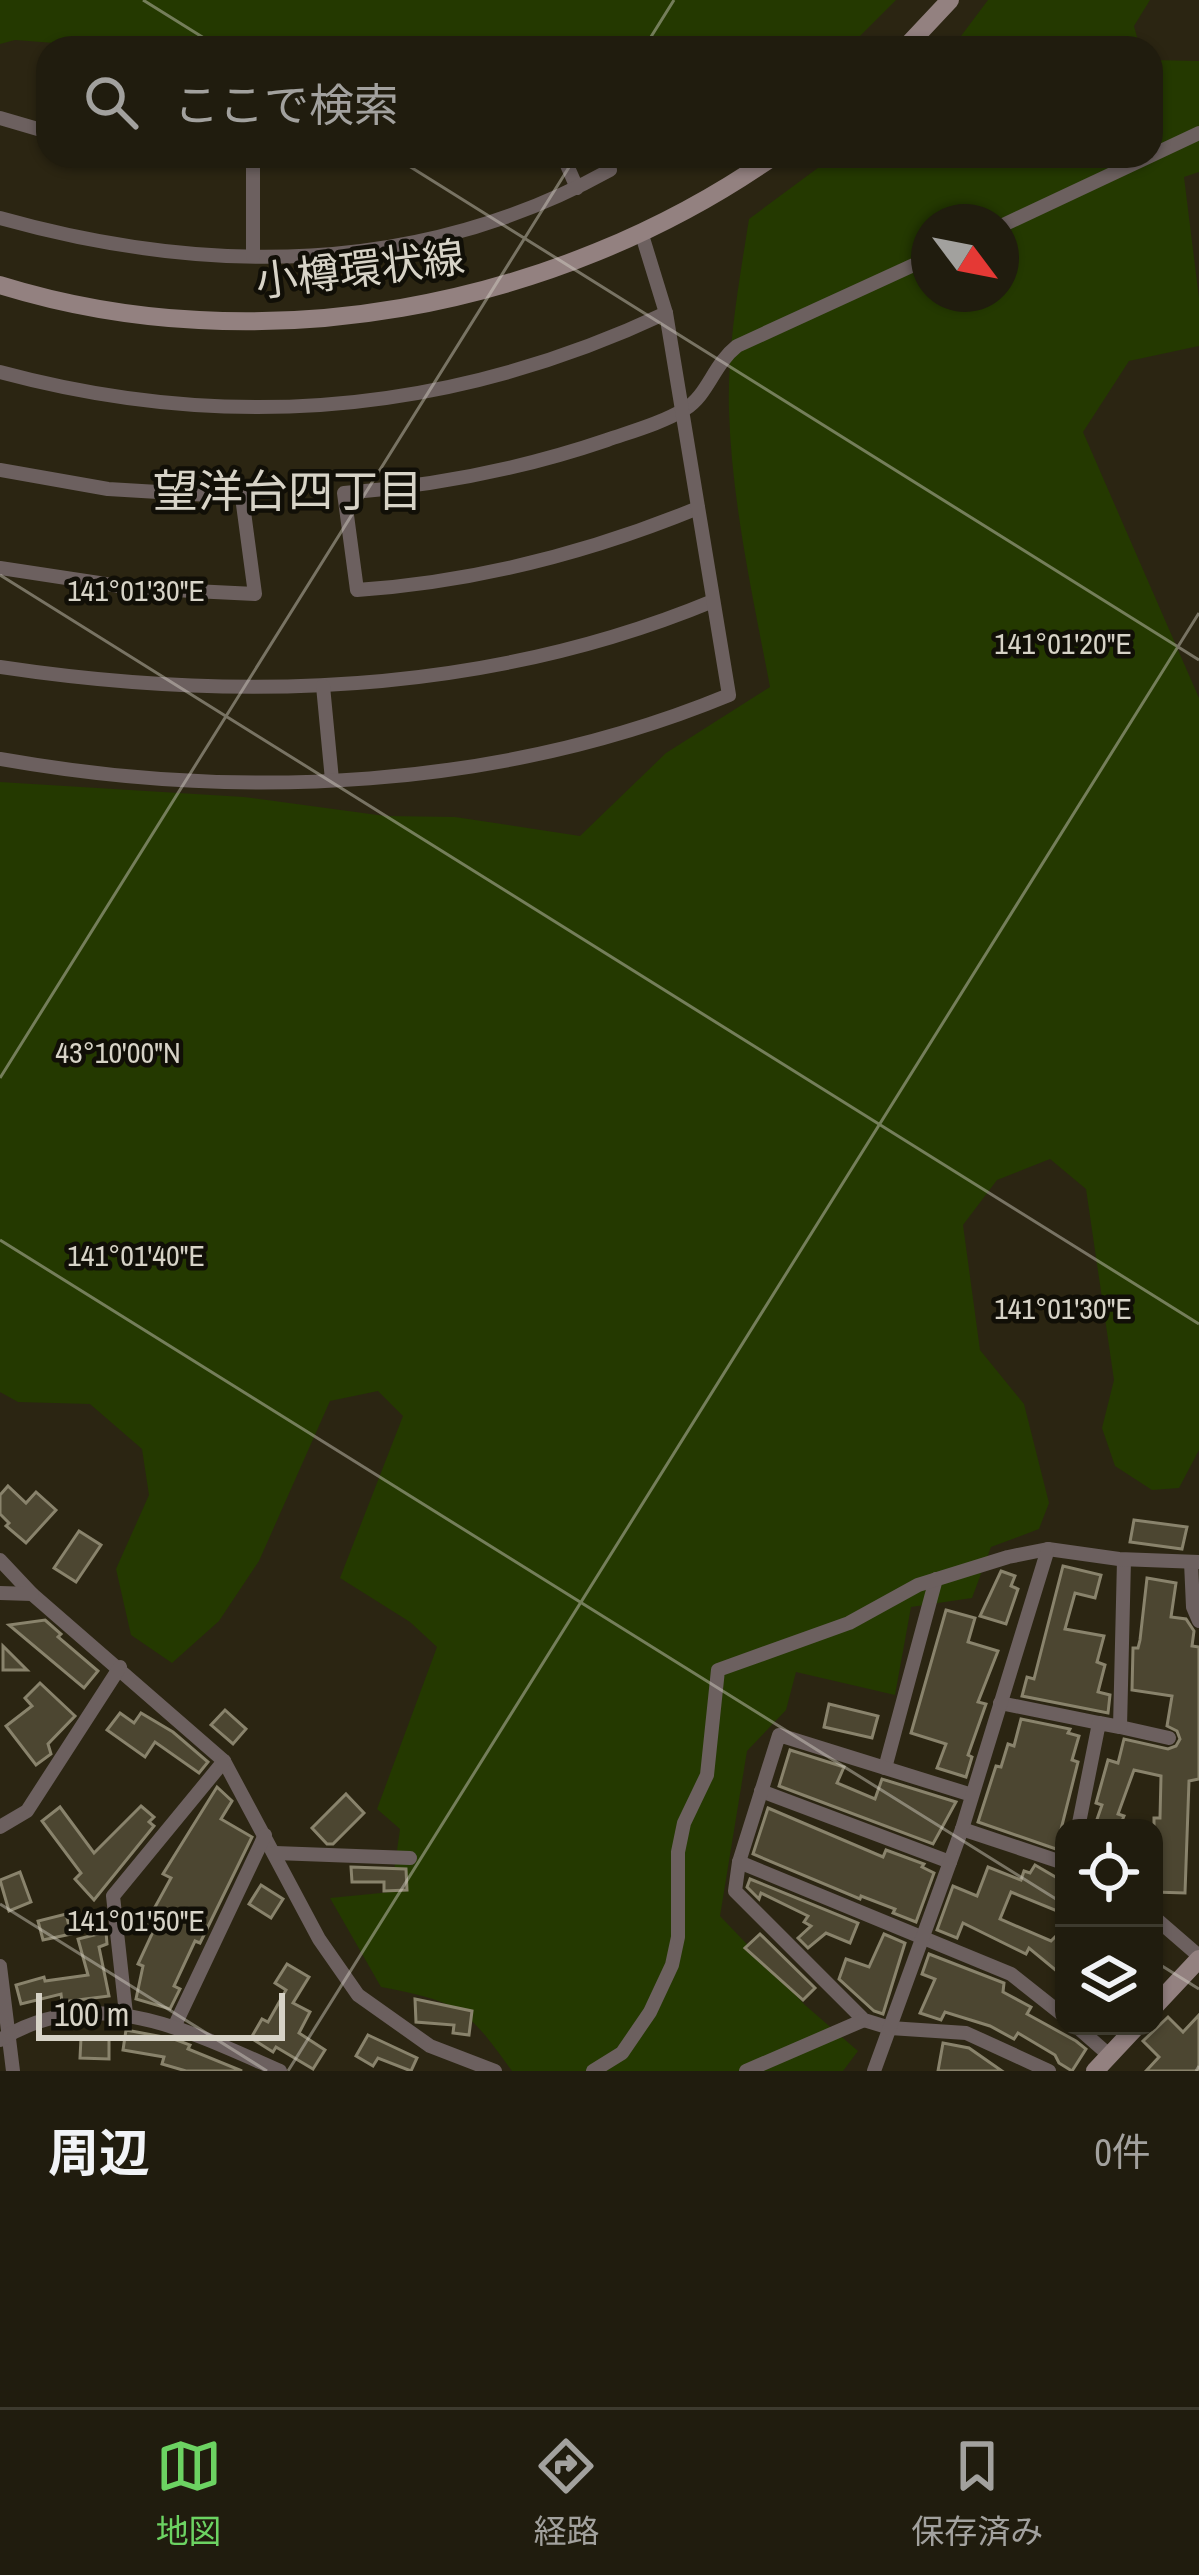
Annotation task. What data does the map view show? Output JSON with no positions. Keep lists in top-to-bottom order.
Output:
{
  "streets": {
    "main road": ["小樽環状線"]
  },
  "districts": ["望洋台四丁目"],
  "scale_bar": "100 m",
  "north": "bottom right",
  "page": {
    "search": "ここで検索",
    "scale": "100 m",
    "heading": ["周辺", "0件"],
    "nav": ["地図", "経路", "保存済み"]
  },
  "coordinates": [
    "141°01'30\"E",
    "141°01'20\"E",
    "43°10'00\"N",
    "141°01'40\"E",
    "141°01'50\"E"
  ]
}
